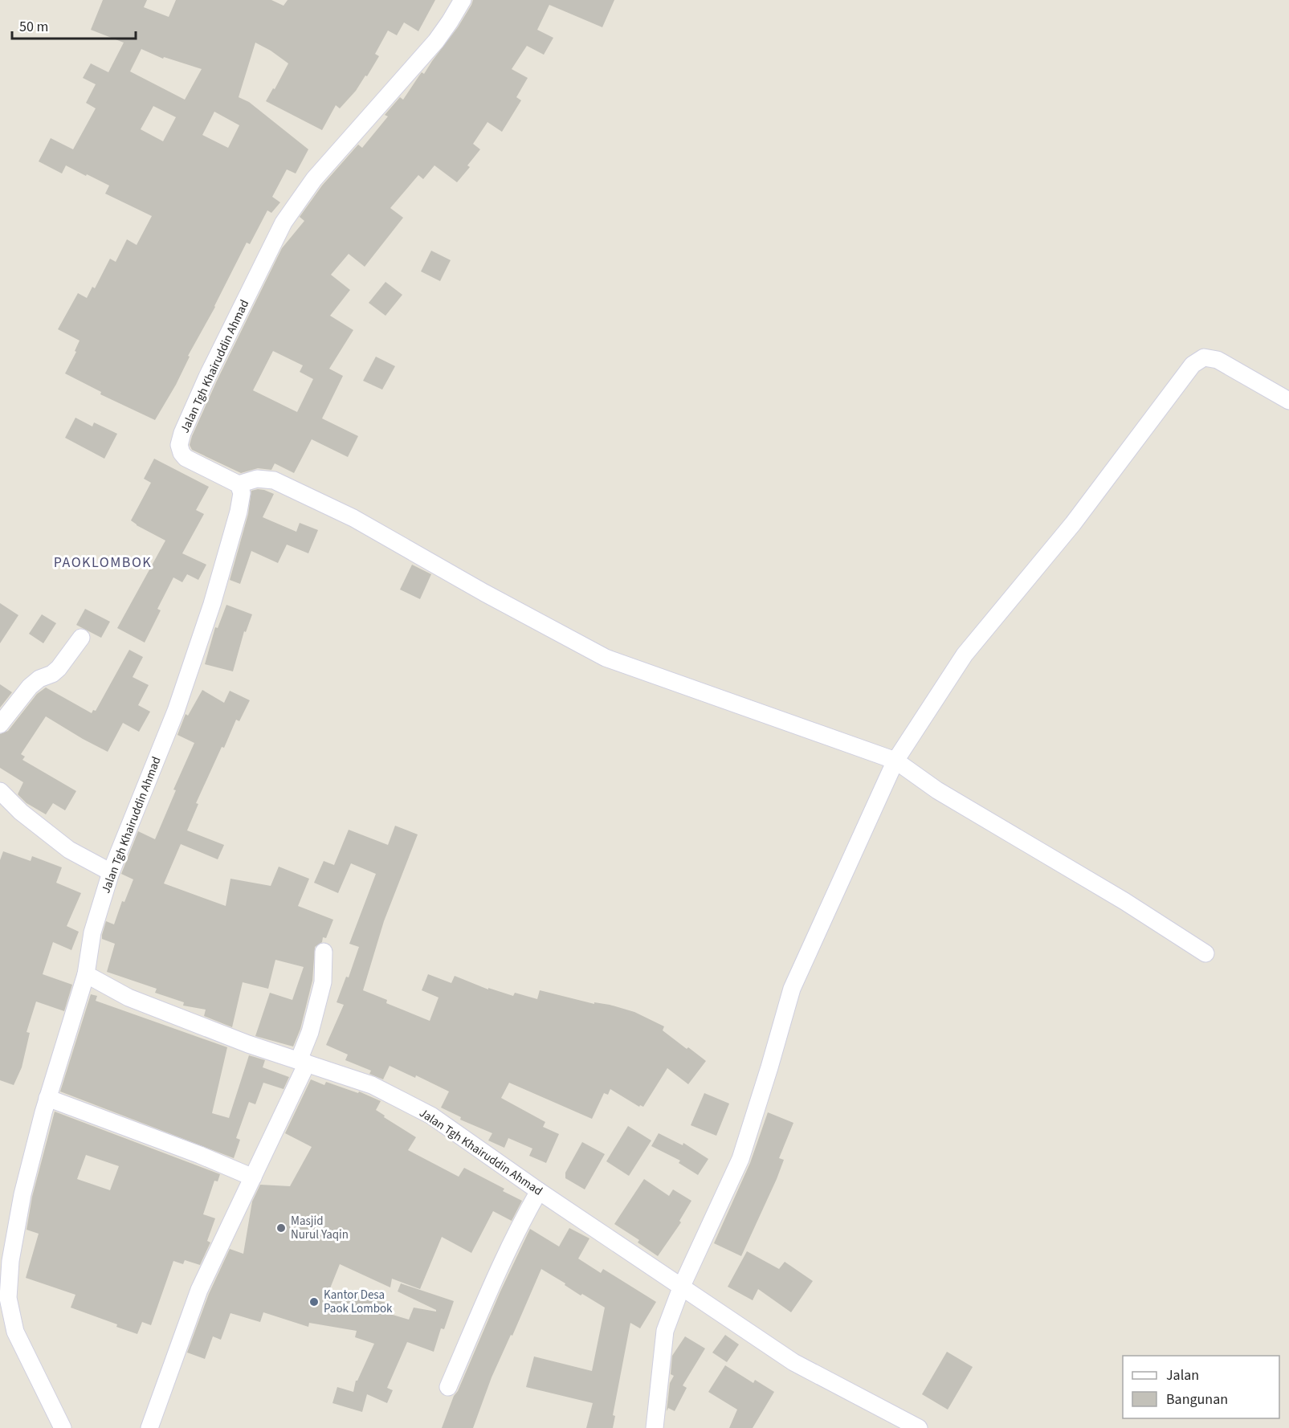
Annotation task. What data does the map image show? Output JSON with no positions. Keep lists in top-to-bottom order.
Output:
{
  "streets": {
    "street": ["Jalan Tgh Khairuddin Ahmad"]
  },
  "districts": ["PAOKLOMBOK"],
  "places": ["Masjid Nurul Yaqin", "Kantor Desa Paok Lombok"],
  "legend": ["Jalan", "Bangunan"],
  "scale_bar": "50 m"
}
